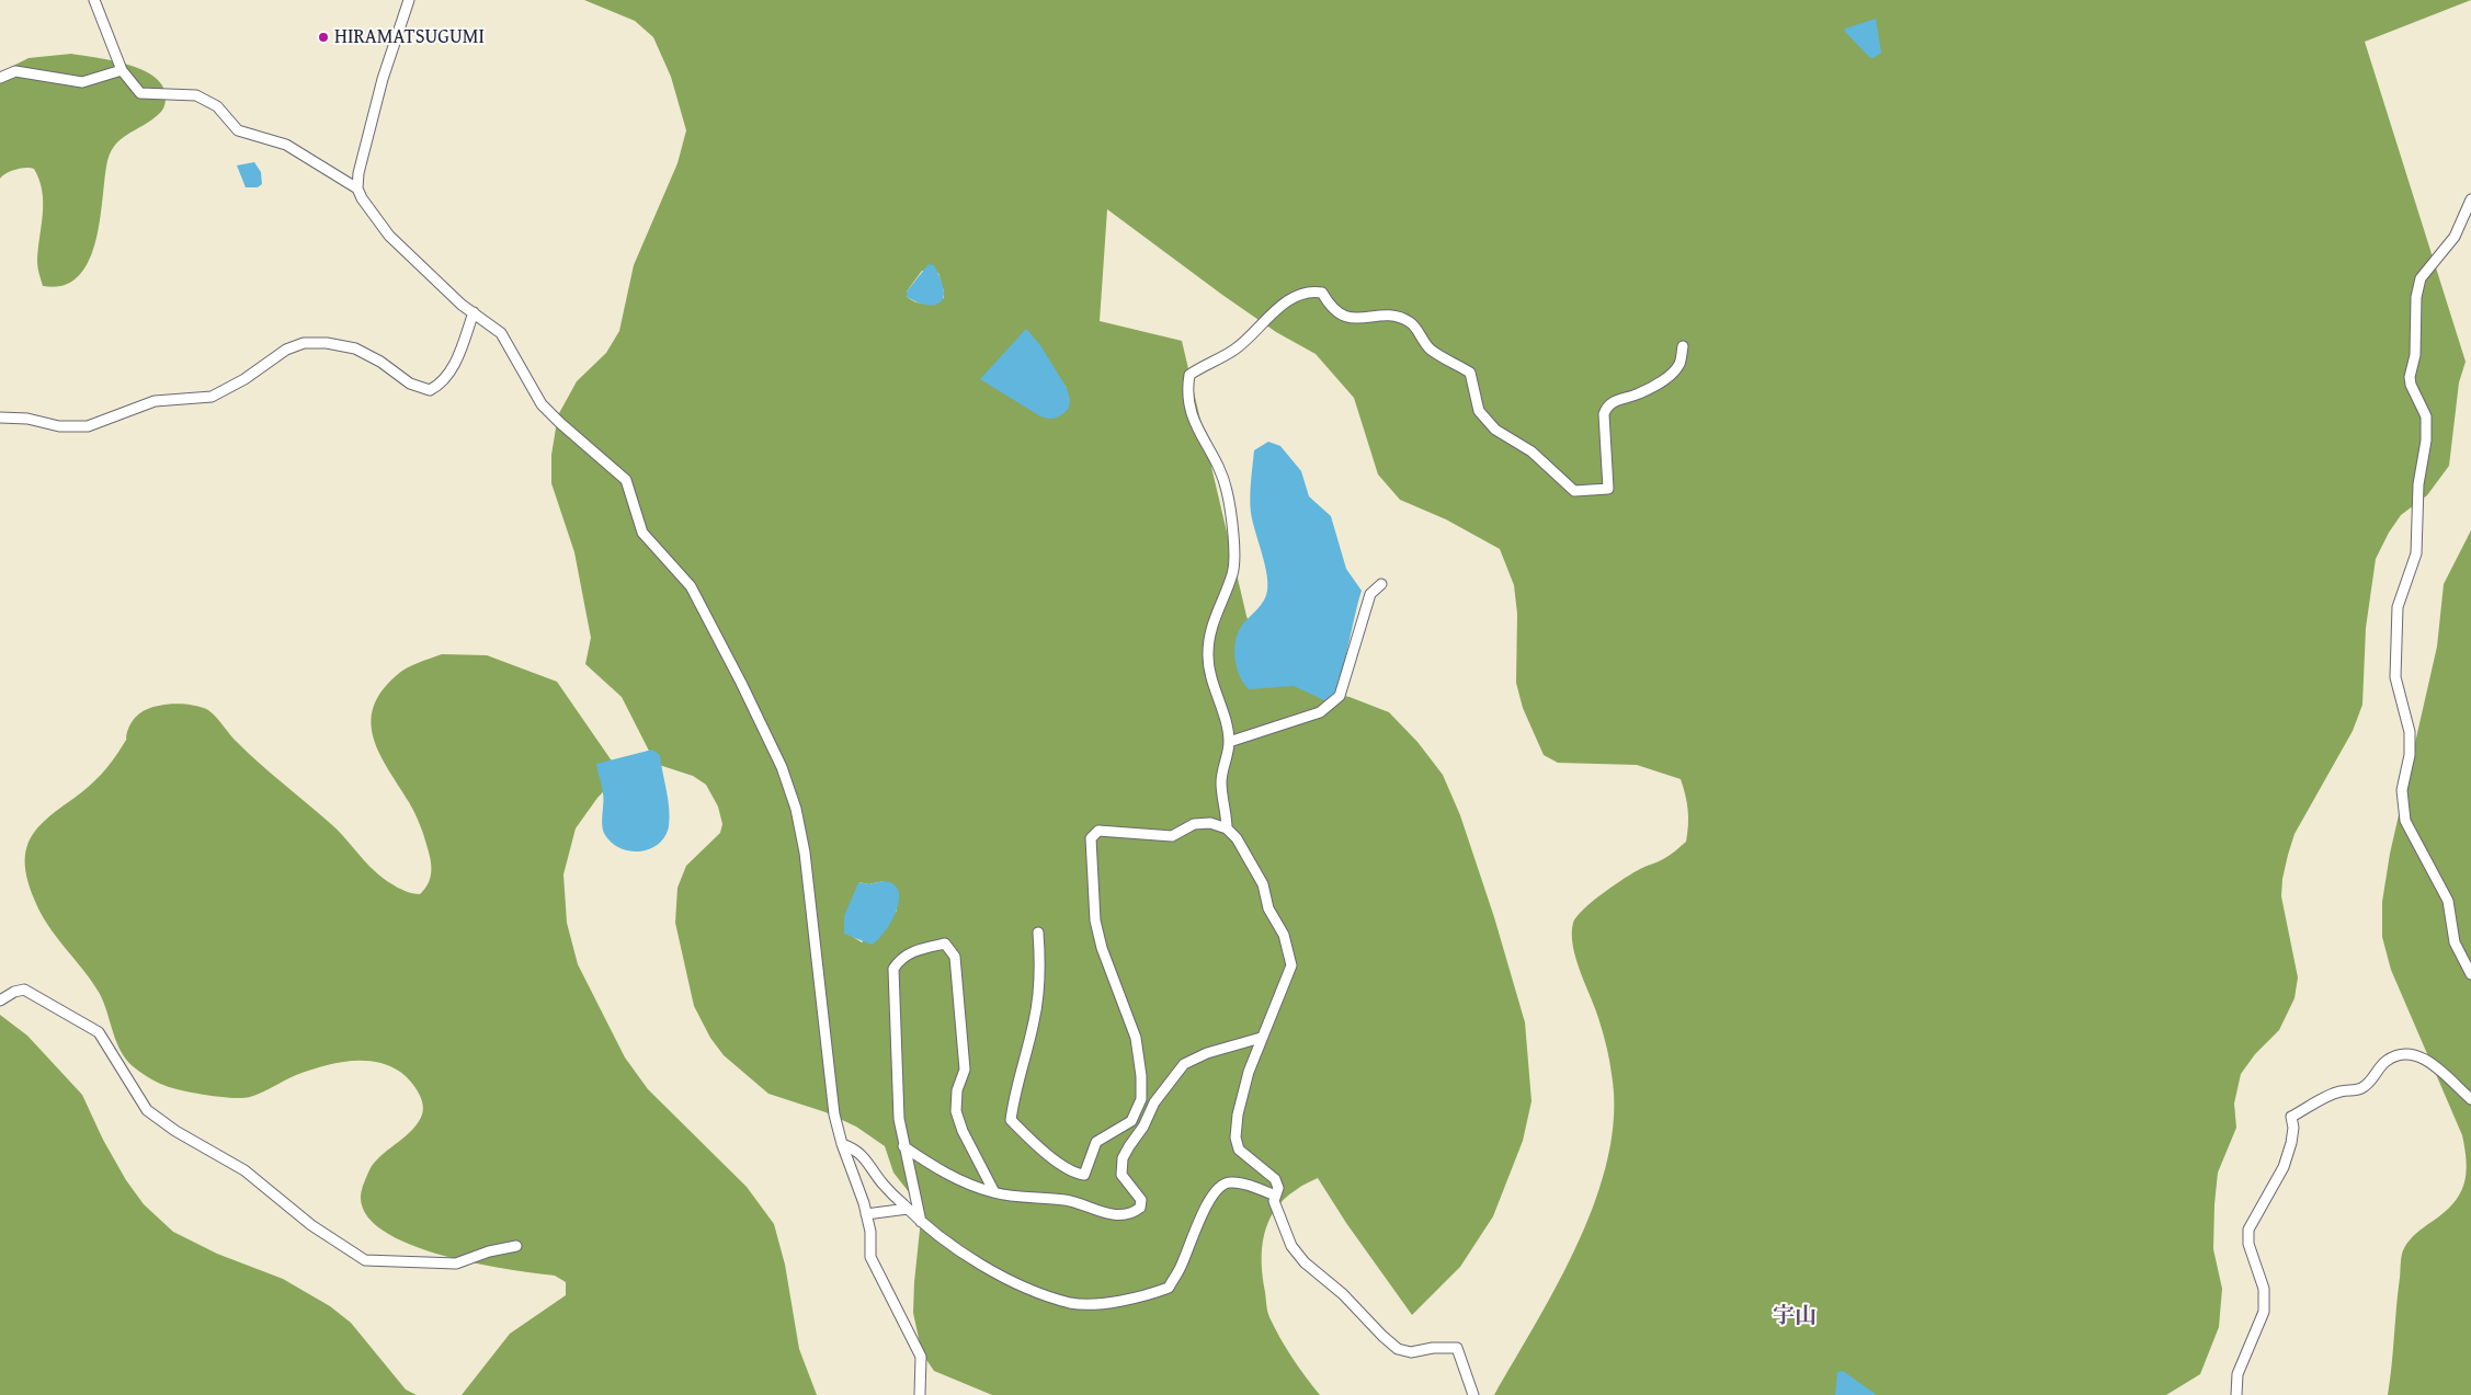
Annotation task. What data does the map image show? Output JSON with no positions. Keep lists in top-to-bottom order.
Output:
{
  "districts": ["宇山"],
  "places": ["HIRAMATSUGUMI"]
}
